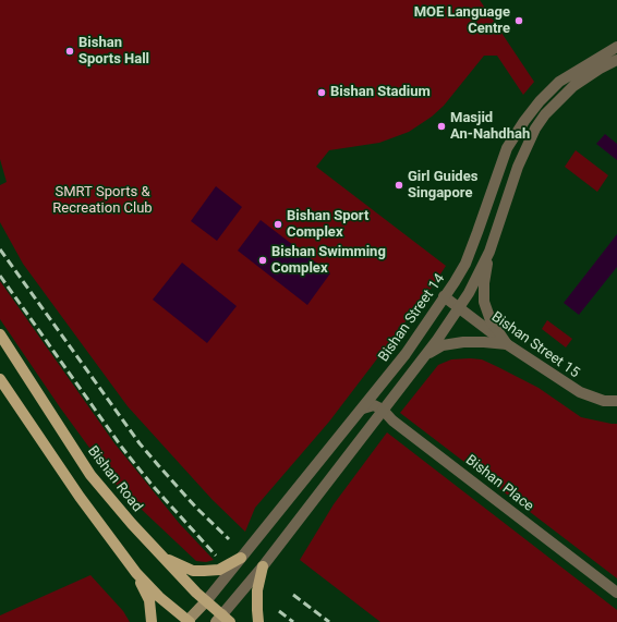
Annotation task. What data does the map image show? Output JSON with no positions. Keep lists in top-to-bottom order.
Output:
{
  "streets": {
    "main road": ["Bishan Road"],
    "street": ["Bishan Street 14", "Bishan Street 15", "Bishan Place"]
  },
  "crossings": [
    ["Bishan Street 14", "Bishan Street 15"],
    ["Bishan Street 14", "Bishan Road"],
    ["Bishan Street 14", "Bishan Place"]
  ],
  "parks": ["SMRT Sports & Recreation Club"],
  "places": [
    "MOE Language Centre",
    "Bishan Sports Hall",
    "Bishan Stadium",
    "Masjid An-Nahdhah",
    "Girl Guides Singapore",
    "Bishan Sport Complex",
    "Bishan Swimming Complex"
  ]
}
